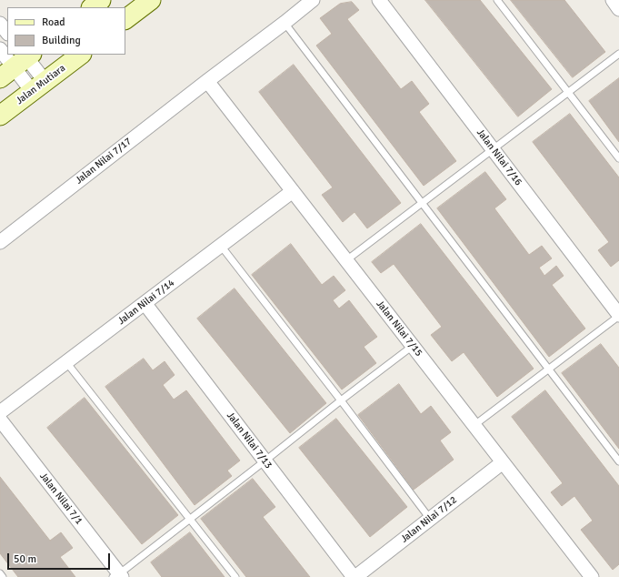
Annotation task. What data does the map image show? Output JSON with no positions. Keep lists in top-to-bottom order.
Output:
{
  "streets": {
    "main road": ["Jalan Mutiara"],
    "street": [
      "Jalan Nilai 7/16",
      "Jalan Nilai 7/17",
      "Jalan Nilai 7/14",
      "Jalan Nilai 7/15",
      "Jalan Nilai 7/13",
      "Jalan Nilai 7/1",
      "Jalan Nilai 7/12"
    ]
  },
  "crossings": [
    ["Jalan Nilai 7/17", "Jalan Nilai 7/15"],
    ["Jalan Nilai 7/14", "Jalan Nilai 7/15"],
    ["Jalan Nilai 7/14", "Jalan Nilai 7/13"],
    ["Jalan Nilai 7/15", "Jalan Nilai 7/12"],
    ["Jalan Nilai 7/13", "Jalan Nilai 7/12"]
  ],
  "legend": ["Road", "Building"],
  "scale_bar": "50 m"
}
